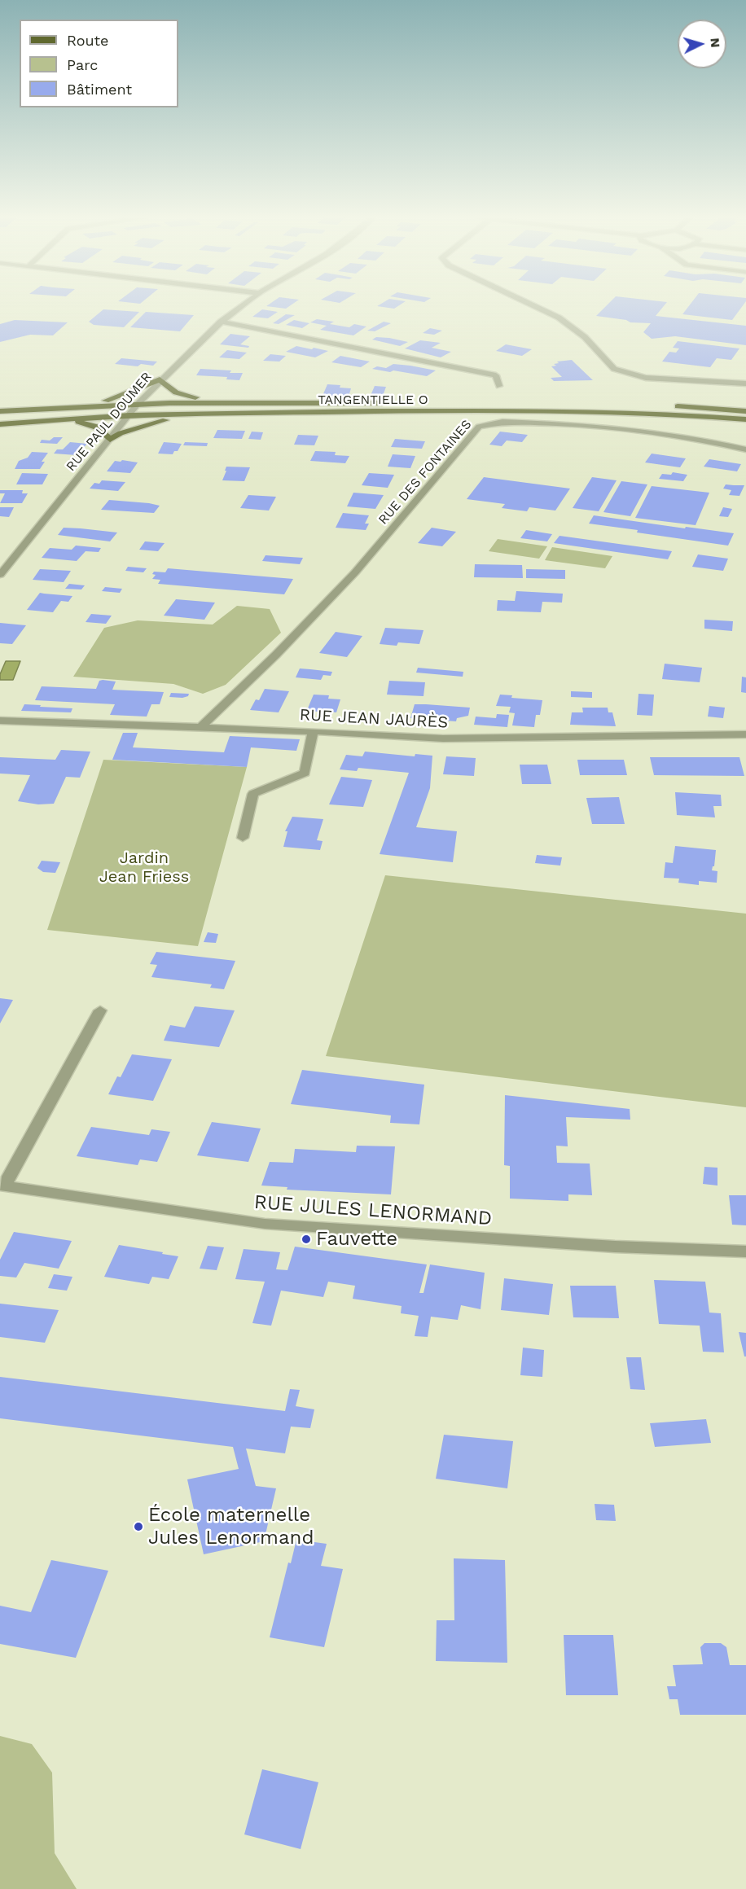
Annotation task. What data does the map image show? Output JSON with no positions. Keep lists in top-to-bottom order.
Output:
{
  "streets": {
    "main road": ["TANGENTIELLE O"],
    "street": [
      "RUE PAUL DOUMER",
      "RUE DES FONTAINES",
      "RUE JEAN JAURÈS",
      "RUE JULES LENORMAND"
    ]
  },
  "crossings": [
    ["TANGENTIELLE O", "RUE PAUL DOUMER"],
    ["RUE DES FONTAINES", "RUE JEAN JAURÈS"]
  ],
  "parks": ["Jardin Jean Friess"],
  "places": ["Fauvette", "École maternelle Jules Lenormand"],
  "legend": ["Route", "Parc", "Bâtiment"],
  "north": "right"
}
